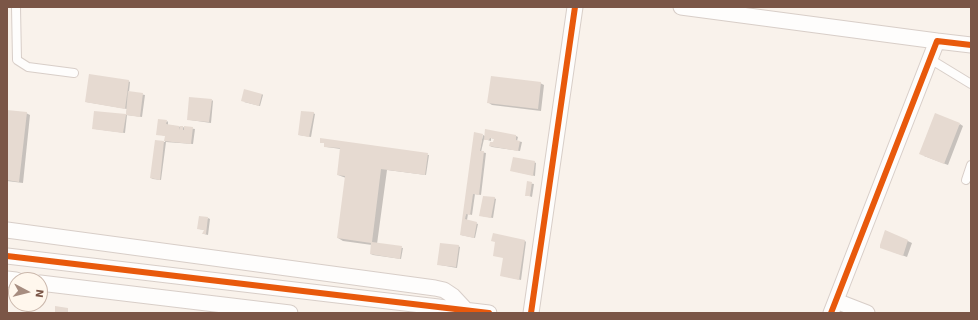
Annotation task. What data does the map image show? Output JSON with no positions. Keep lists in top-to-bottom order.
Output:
{
  "north": "right"
}
